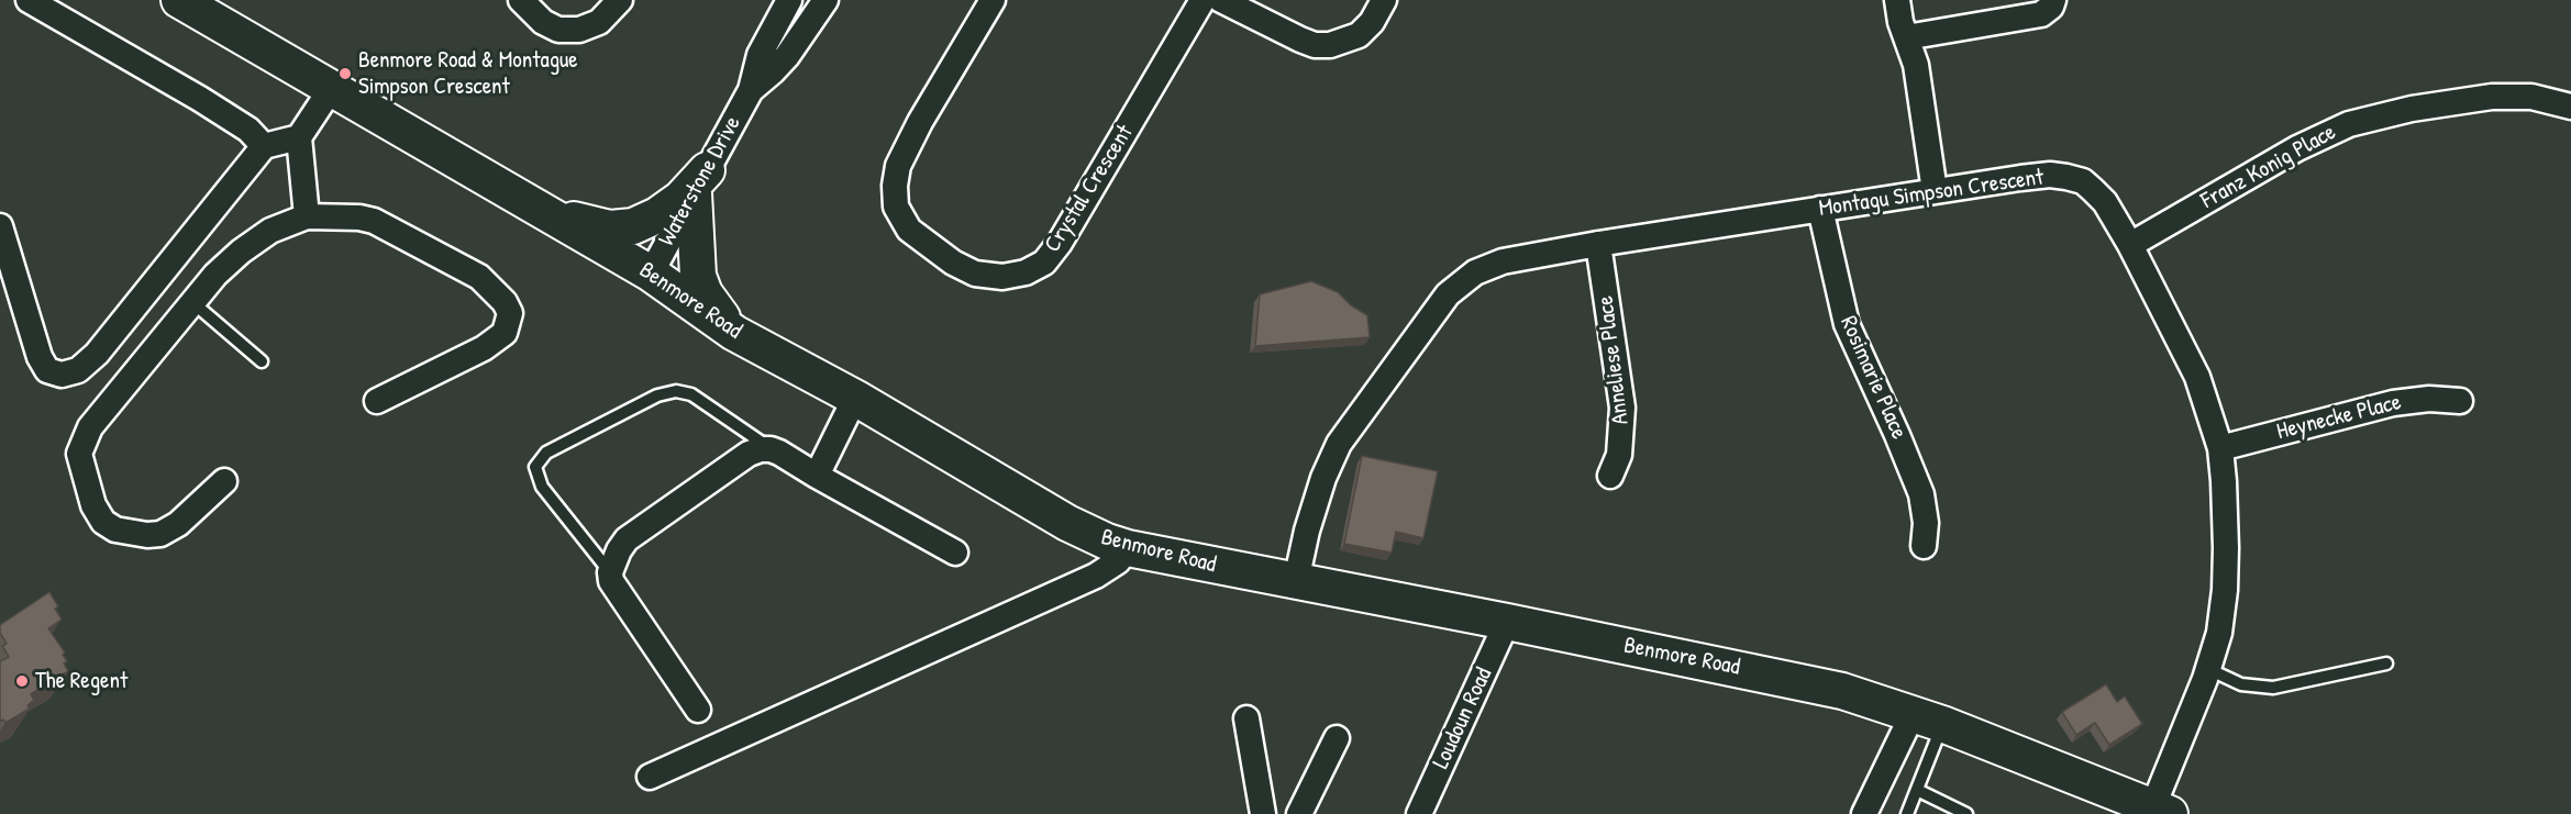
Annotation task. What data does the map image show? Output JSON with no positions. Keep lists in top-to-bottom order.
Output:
{
  "streets": {
    "street": [
      "Franz Konig Place",
      "Waterstone Drive",
      "Crystal Crescent",
      "Montagu Simpson Crescent",
      "Benmore Road",
      "Anneliese Place",
      "Rosimarie Place",
      "Heynecke Place",
      "Loudoun Road"
    ]
  },
  "crossings": [
    ["Franz Konig Place", "Montagu Simpson Crescent"],
    ["Waterstone Drive", "Benmore Road"],
    ["Montagu Simpson Crescent", "Benmore Road"],
    ["Montagu Simpson Crescent", "Anneliese Place"],
    ["Montagu Simpson Crescent", "Rosimarie Place"],
    ["Montagu Simpson Crescent", "Heynecke Place"],
    ["Benmore Road", "Loudoun Road"]
  ],
  "places": ["Benmore Road & Montague Simpson Crescent", "The Regent"]
}
